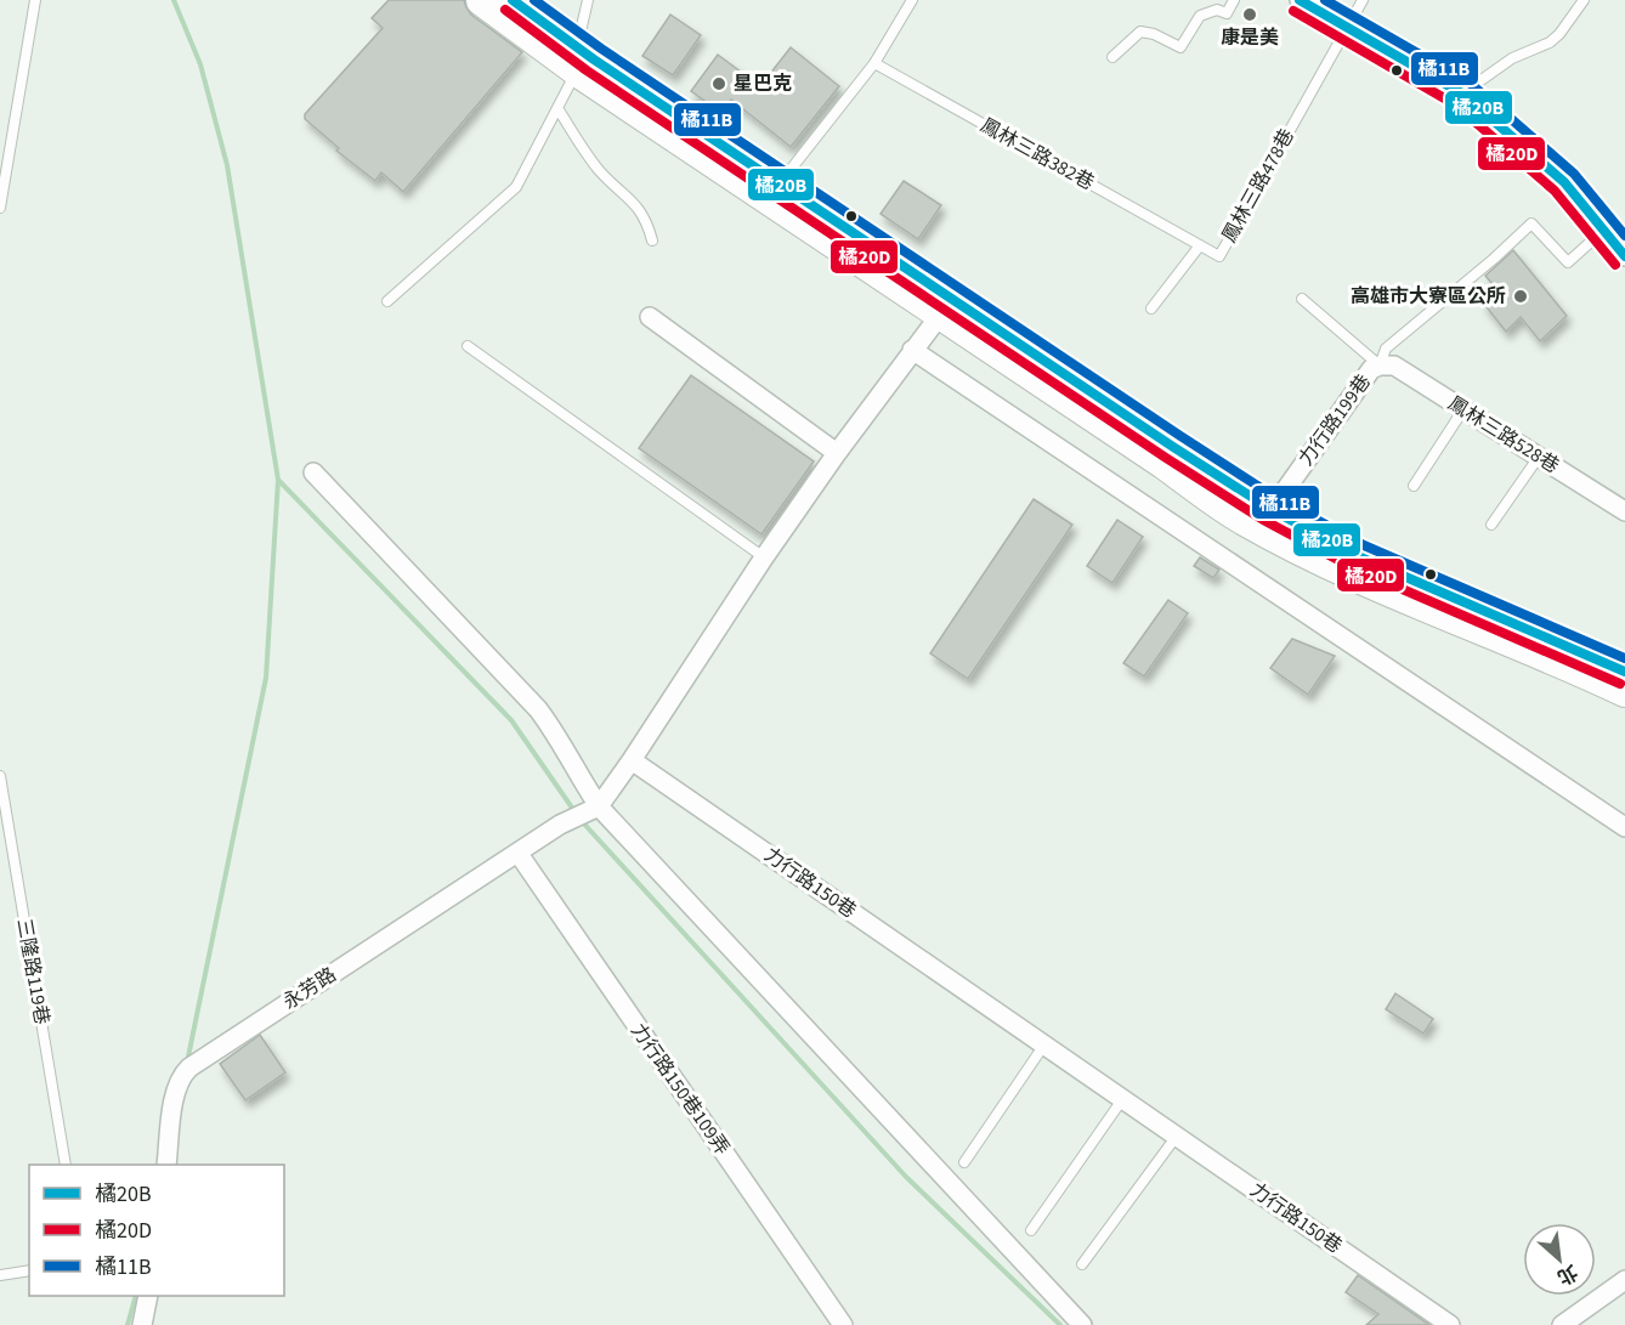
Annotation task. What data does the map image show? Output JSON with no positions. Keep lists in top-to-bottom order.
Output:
{
  "streets": {
    "street": [
      "力行路199巷",
      "鳳林三路528巷",
      "力行路150巷",
      "永芳路",
      "力行路150巷109弄"
    ],
    "lane": ["鳳林三路382巷", "鳳林三路478巷", "三隆路119巷"]
  },
  "crossings": [
    ["鳳林三路382巷", "鳳林三路478巷"],
    ["力行路199巷", "鳳林三路528巷"],
    ["永芳路", "力行路150巷109弄"]
  ],
  "places": ["康是美", "星巴克", "高雄市大寮區公所"],
  "lines": ["transit line 橘20B", "transit line 橘11B", "transit line 橘20D"],
  "legend": ["橘20B", "橘20D", "橘11B"],
  "north": "bottom right"
}
